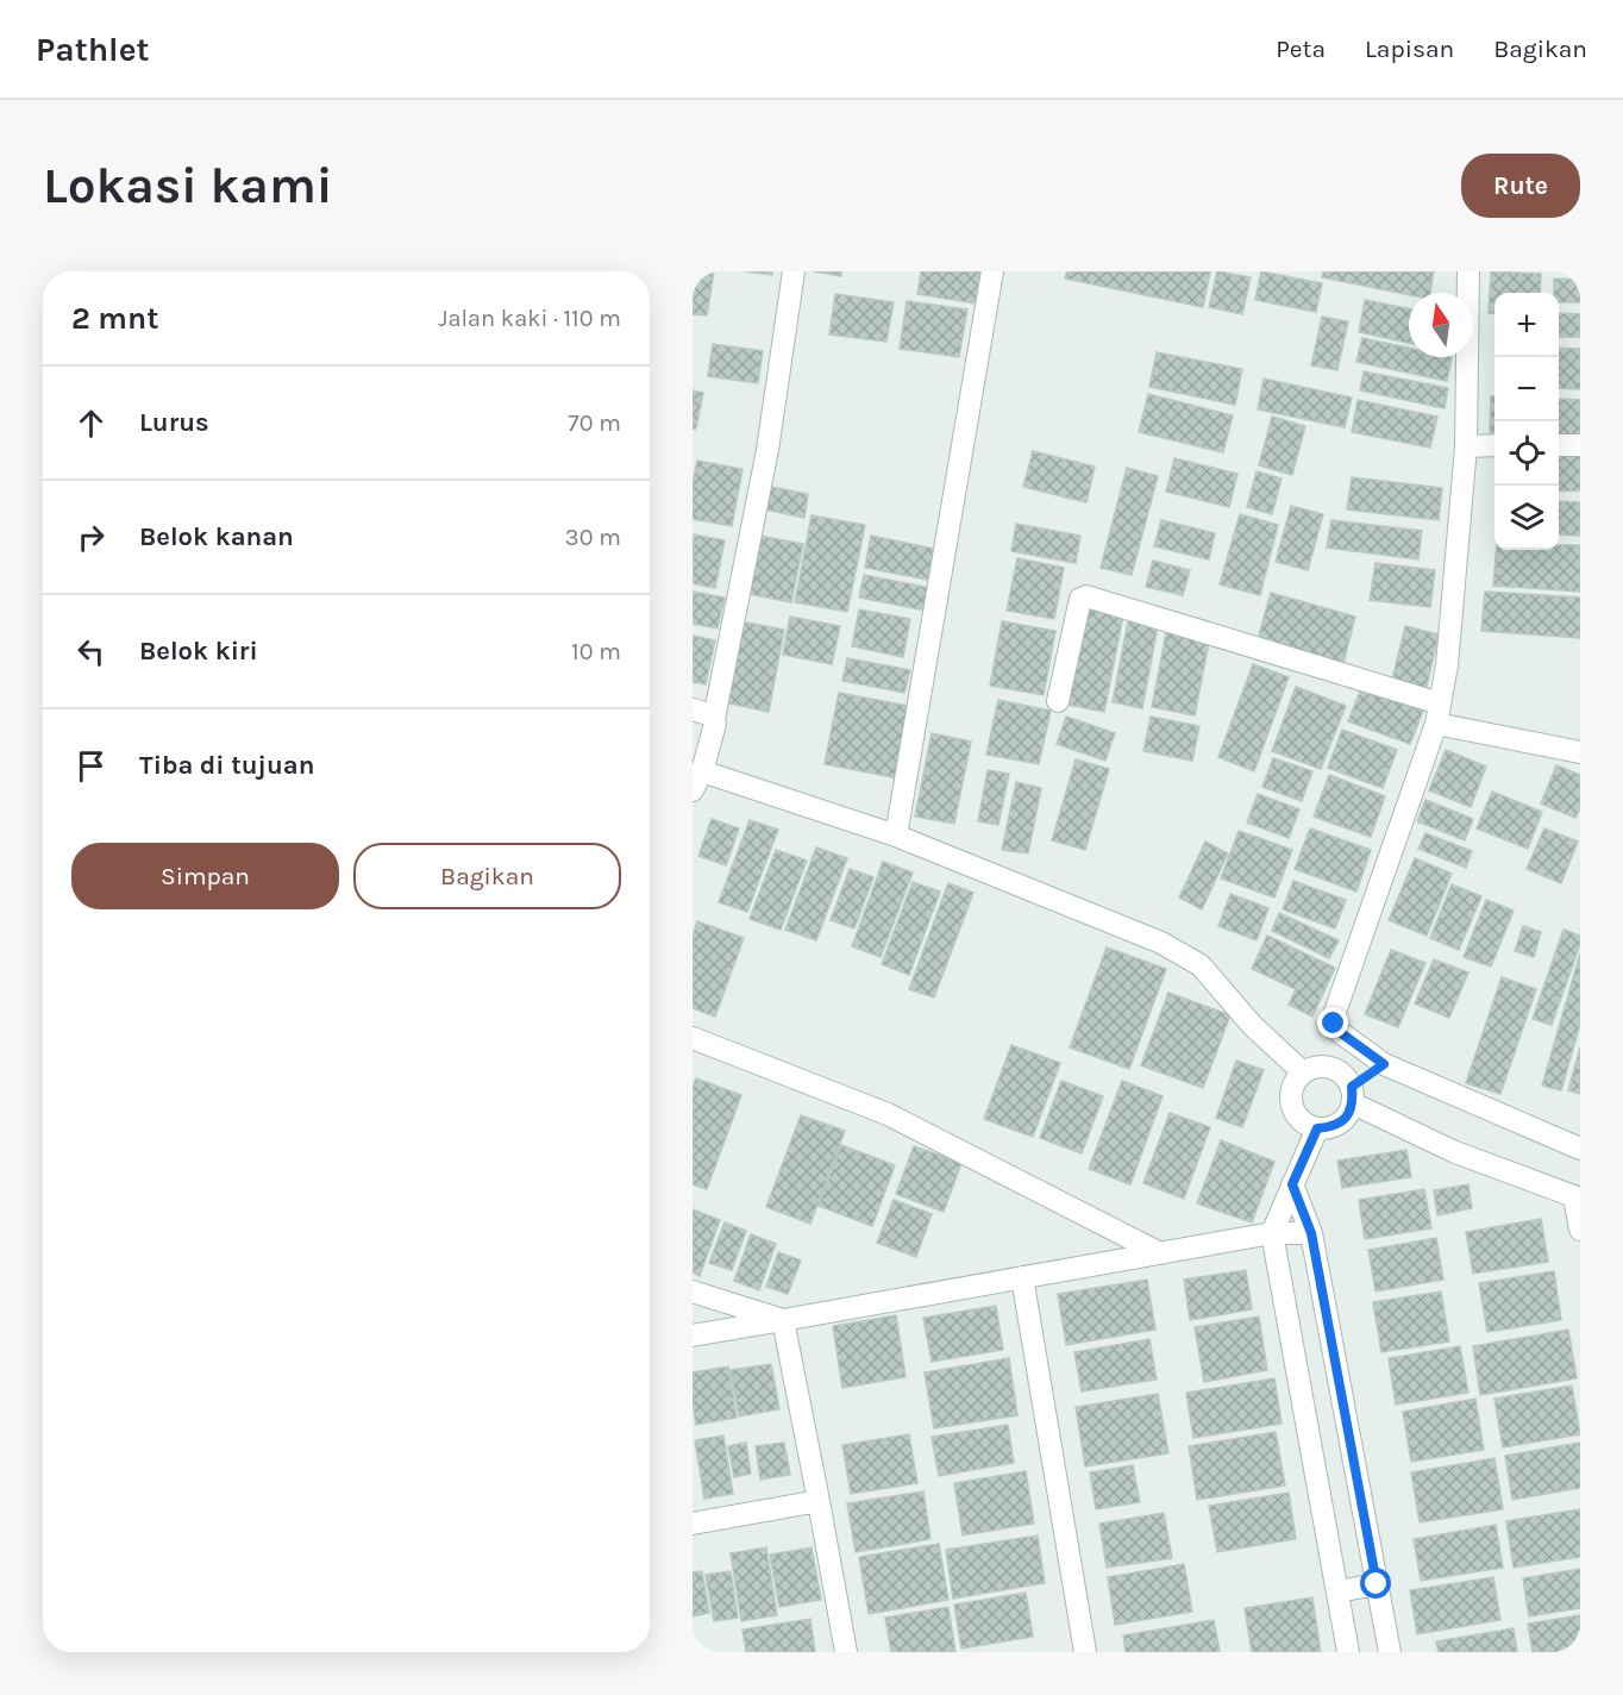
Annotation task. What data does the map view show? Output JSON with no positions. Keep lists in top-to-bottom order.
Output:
{
  "north": "top",
  "page": {
    "header": "Pathlet",
    "nav": ["Peta", "Lapisan", "Bagikan"],
    "buttons": [
      "Rute",
      ["Simpan", "Bagikan"]
    ],
    "title": "Lokasi kami",
    "heading": ["2 mnt", "Jalan kaki · 110 m"],
    "map_buttons": ["+", "−"],
    "list": [
      ["Lurus", "70 m"],
      ["Belok kanan", "30 m"],
      ["Belok kiri", "10 m"],
      "Tiba di tujuan"
    ]
  }
}
